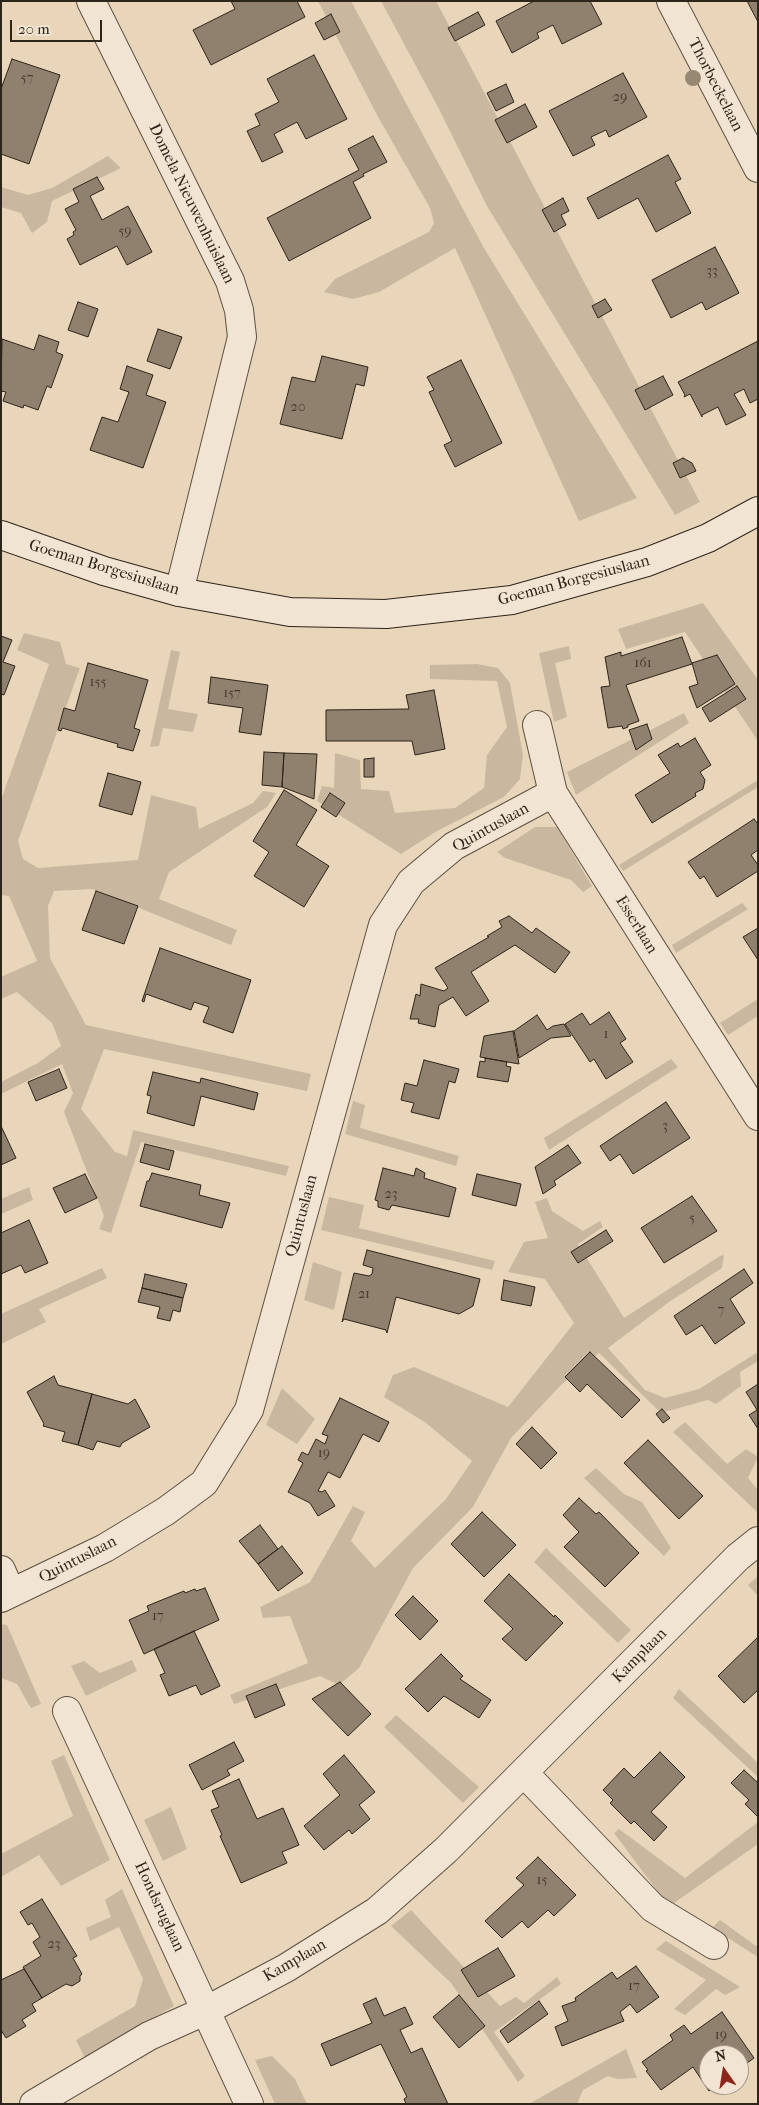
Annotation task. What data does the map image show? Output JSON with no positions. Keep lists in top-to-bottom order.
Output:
{
  "streets": {
    "street": [
      "Thorbeckelaan",
      "Domela Nieuwenhuislaan",
      "Goeman Borgesiuslaan",
      "Quintuslaan",
      "Esserlaan",
      "Kamplaan",
      "Hondsruglaan"
    ]
  },
  "crossings": [
    ["Domela Nieuwenhuislaan", "Goeman Borgesiuslaan"],
    ["Quintuslaan", "Esserlaan"],
    ["Kamplaan", "Hondsruglaan"]
  ],
  "house_numbers": [
    "57",
    "29",
    "59",
    "33",
    "20",
    "161",
    "155",
    "157",
    "1",
    "3",
    "23",
    "5",
    "21",
    "7",
    "19",
    "17",
    "15",
    "23",
    "17",
    "19"
  ],
  "scale_bar": "20 m",
  "north": "top"
}
